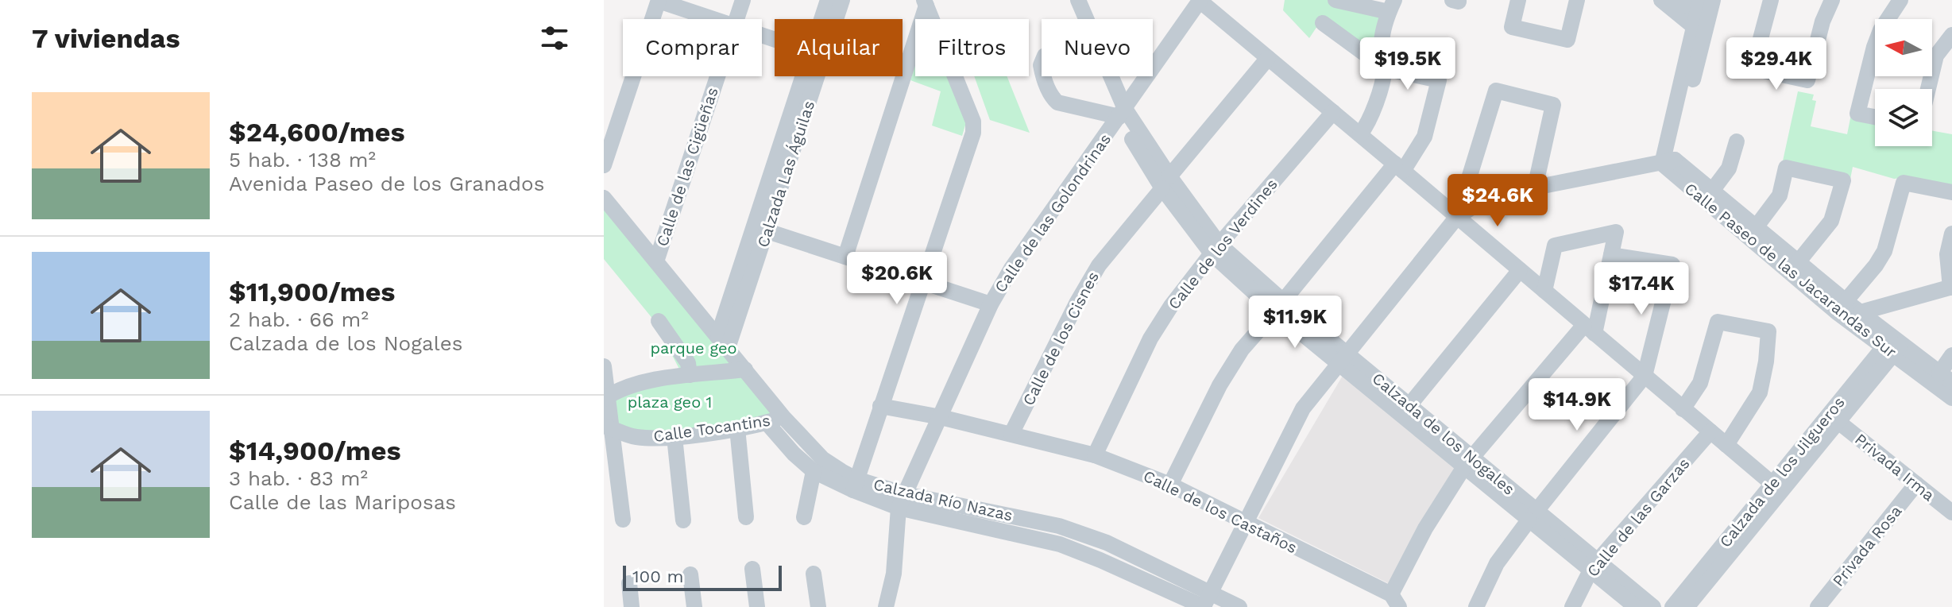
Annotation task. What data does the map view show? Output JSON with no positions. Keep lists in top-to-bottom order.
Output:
{
  "streets": {
    "street": [
      "Calle de las Cigüeñas",
      "Calzada Las Águilas",
      "Calle de las Golondrinas",
      "Calle de los Verdines",
      "Calle Paseo de las Jacarandas Sur",
      "Calle de los Cisnes",
      "Calle Tocantins",
      "Calzada de los Nogales",
      "Privada Irma",
      "Calzada de los Jilgueros",
      "Calzada Río Nazas",
      "Calle de los Castaños",
      "Calle de las Garzas",
      "Privada Rosa"
    ]
  },
  "crossings": [
    ["Calle de las Cigüeñas", "Calzada Río Nazas"],
    ["Calzada Las Águilas", "Calzada Río Nazas"],
    ["Calle de las Golondrinas", "Calzada de los Nogales"],
    ["Calle de las Golondrinas", "Calzada Río Nazas"],
    ["Calle de las Golondrinas", "Calle de los Castaños"],
    ["Calle de los Verdines", "Calzada de los Nogales"],
    ["Calle de los Verdines", "Calle de los Castaños"],
    ["Calle Paseo de las Jacarandas Sur", "Calzada de los Jilgueros"],
    ["Calle de los Cisnes", "Calzada de los Nogales"],
    ["Calle de los Cisnes", "Calle de los Castaños"],
    ["Calle Tocantins", "Calzada Río Nazas"],
    ["Calzada de los Nogales", "Calle de las Garzas"],
    ["Privada Irma", "Calzada de los Jilgueros"],
    ["Privada Irma", "Privada Rosa"]
  ],
  "parks": ["parque geo", "plaza geo 1"],
  "scale_bar": "100 m",
  "north": "left",
  "page": {
    "heading": "7 viviendas",
    "chip": [
      "Comprar",
      "Alquilar",
      "Filtros",
      "Nuevo"
    ],
    "price": [
      "$19.5K",
      "$29.4K",
      "$24.6K",
      "$20.6K",
      "$17.4K",
      "$11.9K",
      "$14.9K"
    ],
    "list": [
      {
        "name": "$24,600/mes",
        "note": "5 hab. · 138 m² · Avenida Paseo de los Granados"
      },
      {
        "name": "$11,900/mes",
        "note": "2 hab. · 66 m² · Calzada de los Nogales"
      },
      {
        "name": "$14,900/mes",
        "note": "3 hab. · 83 m² · Calle de las Mariposas"
      }
    ],
    "scale": "100 m"
  }
}
